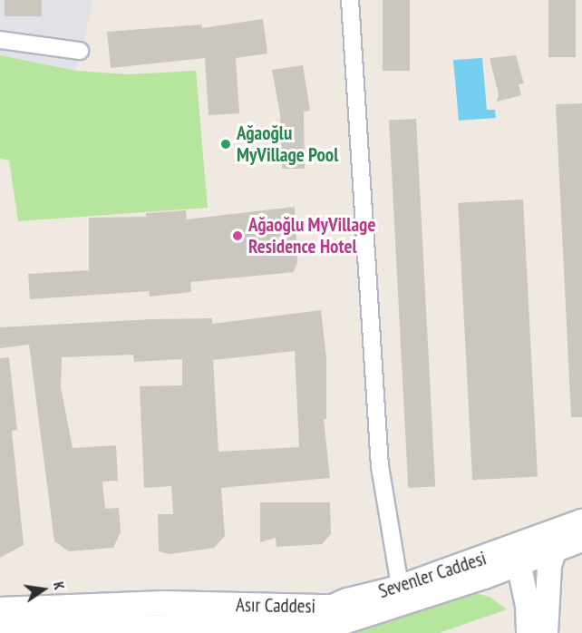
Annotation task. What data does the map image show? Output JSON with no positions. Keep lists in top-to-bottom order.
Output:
{
  "streets": {
    "street": ["Sevenler Caddesi", "Asır Caddesi"]
  },
  "crossings": [
    ["Sevenler Caddesi", "Asır Caddesi"]
  ],
  "places": ["Ağaoğlu MyVillage Pool", "Ağaoğlu MyVillage Residence Hotel"],
  "north": "right"
}
